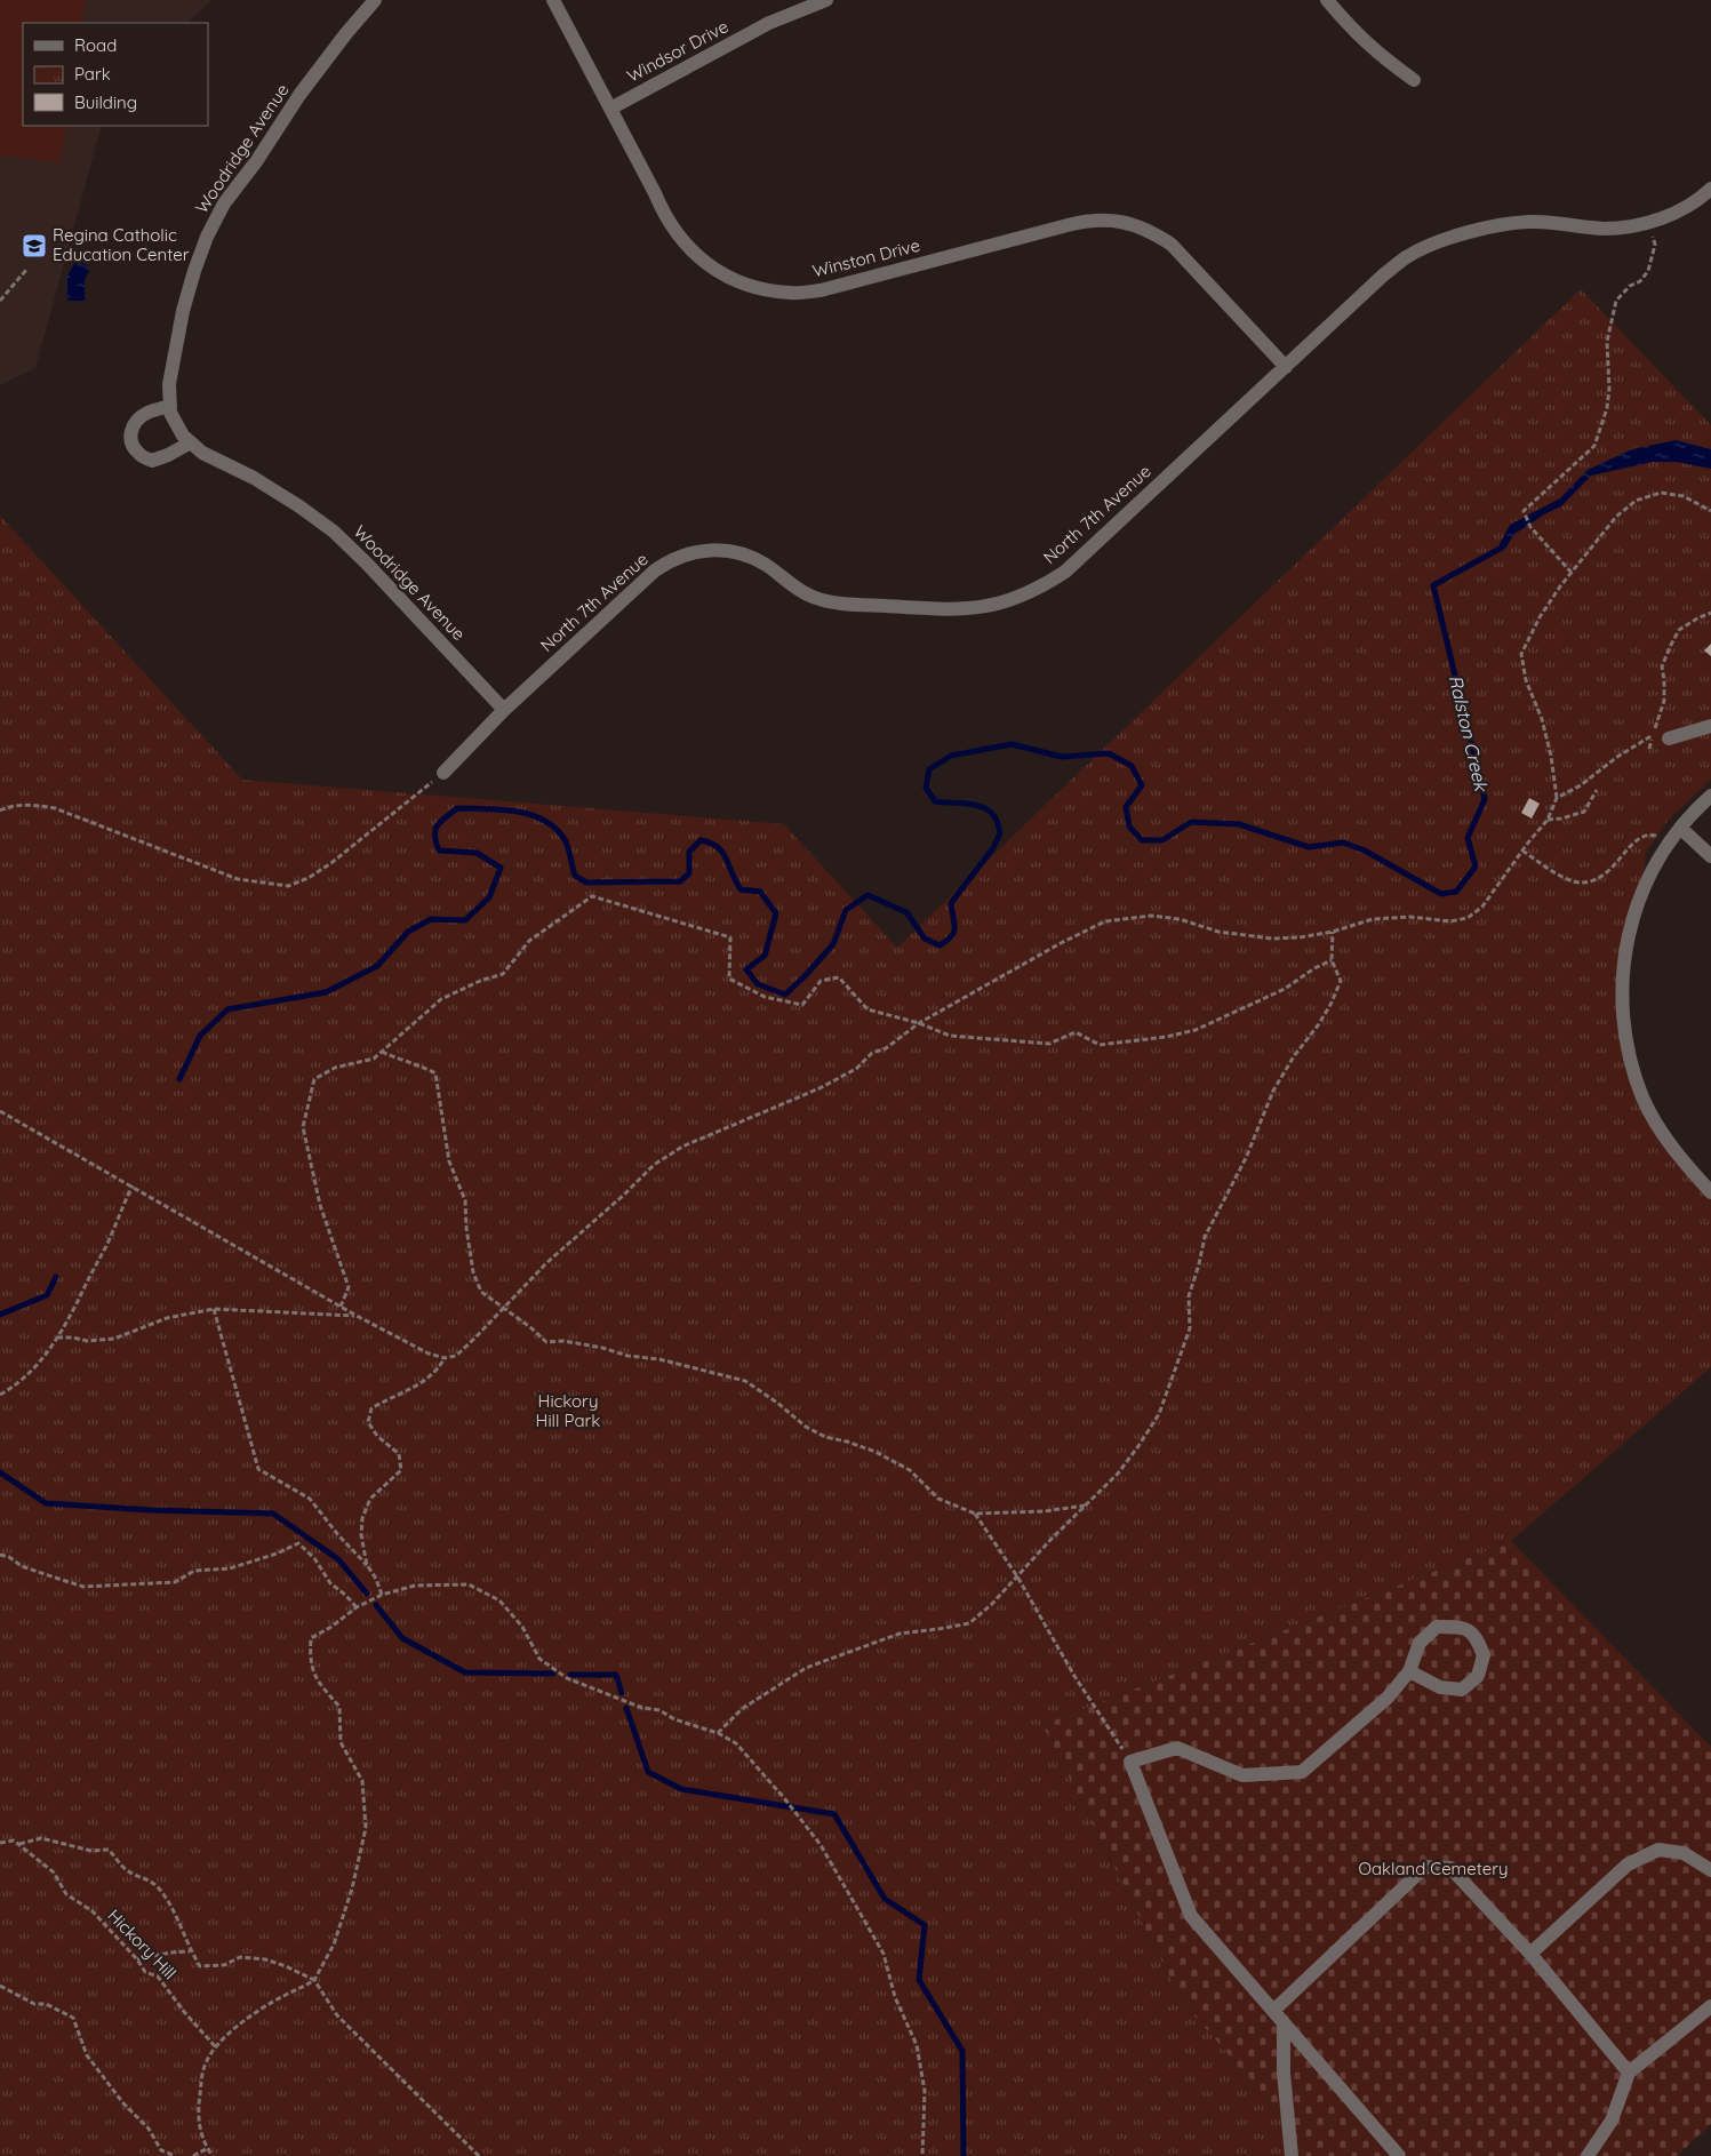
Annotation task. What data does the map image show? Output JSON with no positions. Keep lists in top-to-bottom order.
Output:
{
  "streets": {
    "street": [
      "Windsor Drive",
      "Woodridge Avenue",
      "Winston Drive",
      "North 7th Avenue"
    ],
    "path": ["Hickory Hill"]
  },
  "crossings": [
    ["Windsor Drive", "Winston Drive"],
    ["Woodridge Avenue", "North 7th Avenue"],
    ["Winston Drive", "North 7th Avenue"]
  ],
  "water": ["Ralston Creek"],
  "parks": ["Hickory Hill Park", "Oakland Cemetery"],
  "places": {
    "school or university": ["Regina Catholic Education Center"]
  },
  "legend": ["Road", "Park", "Building"]
}
